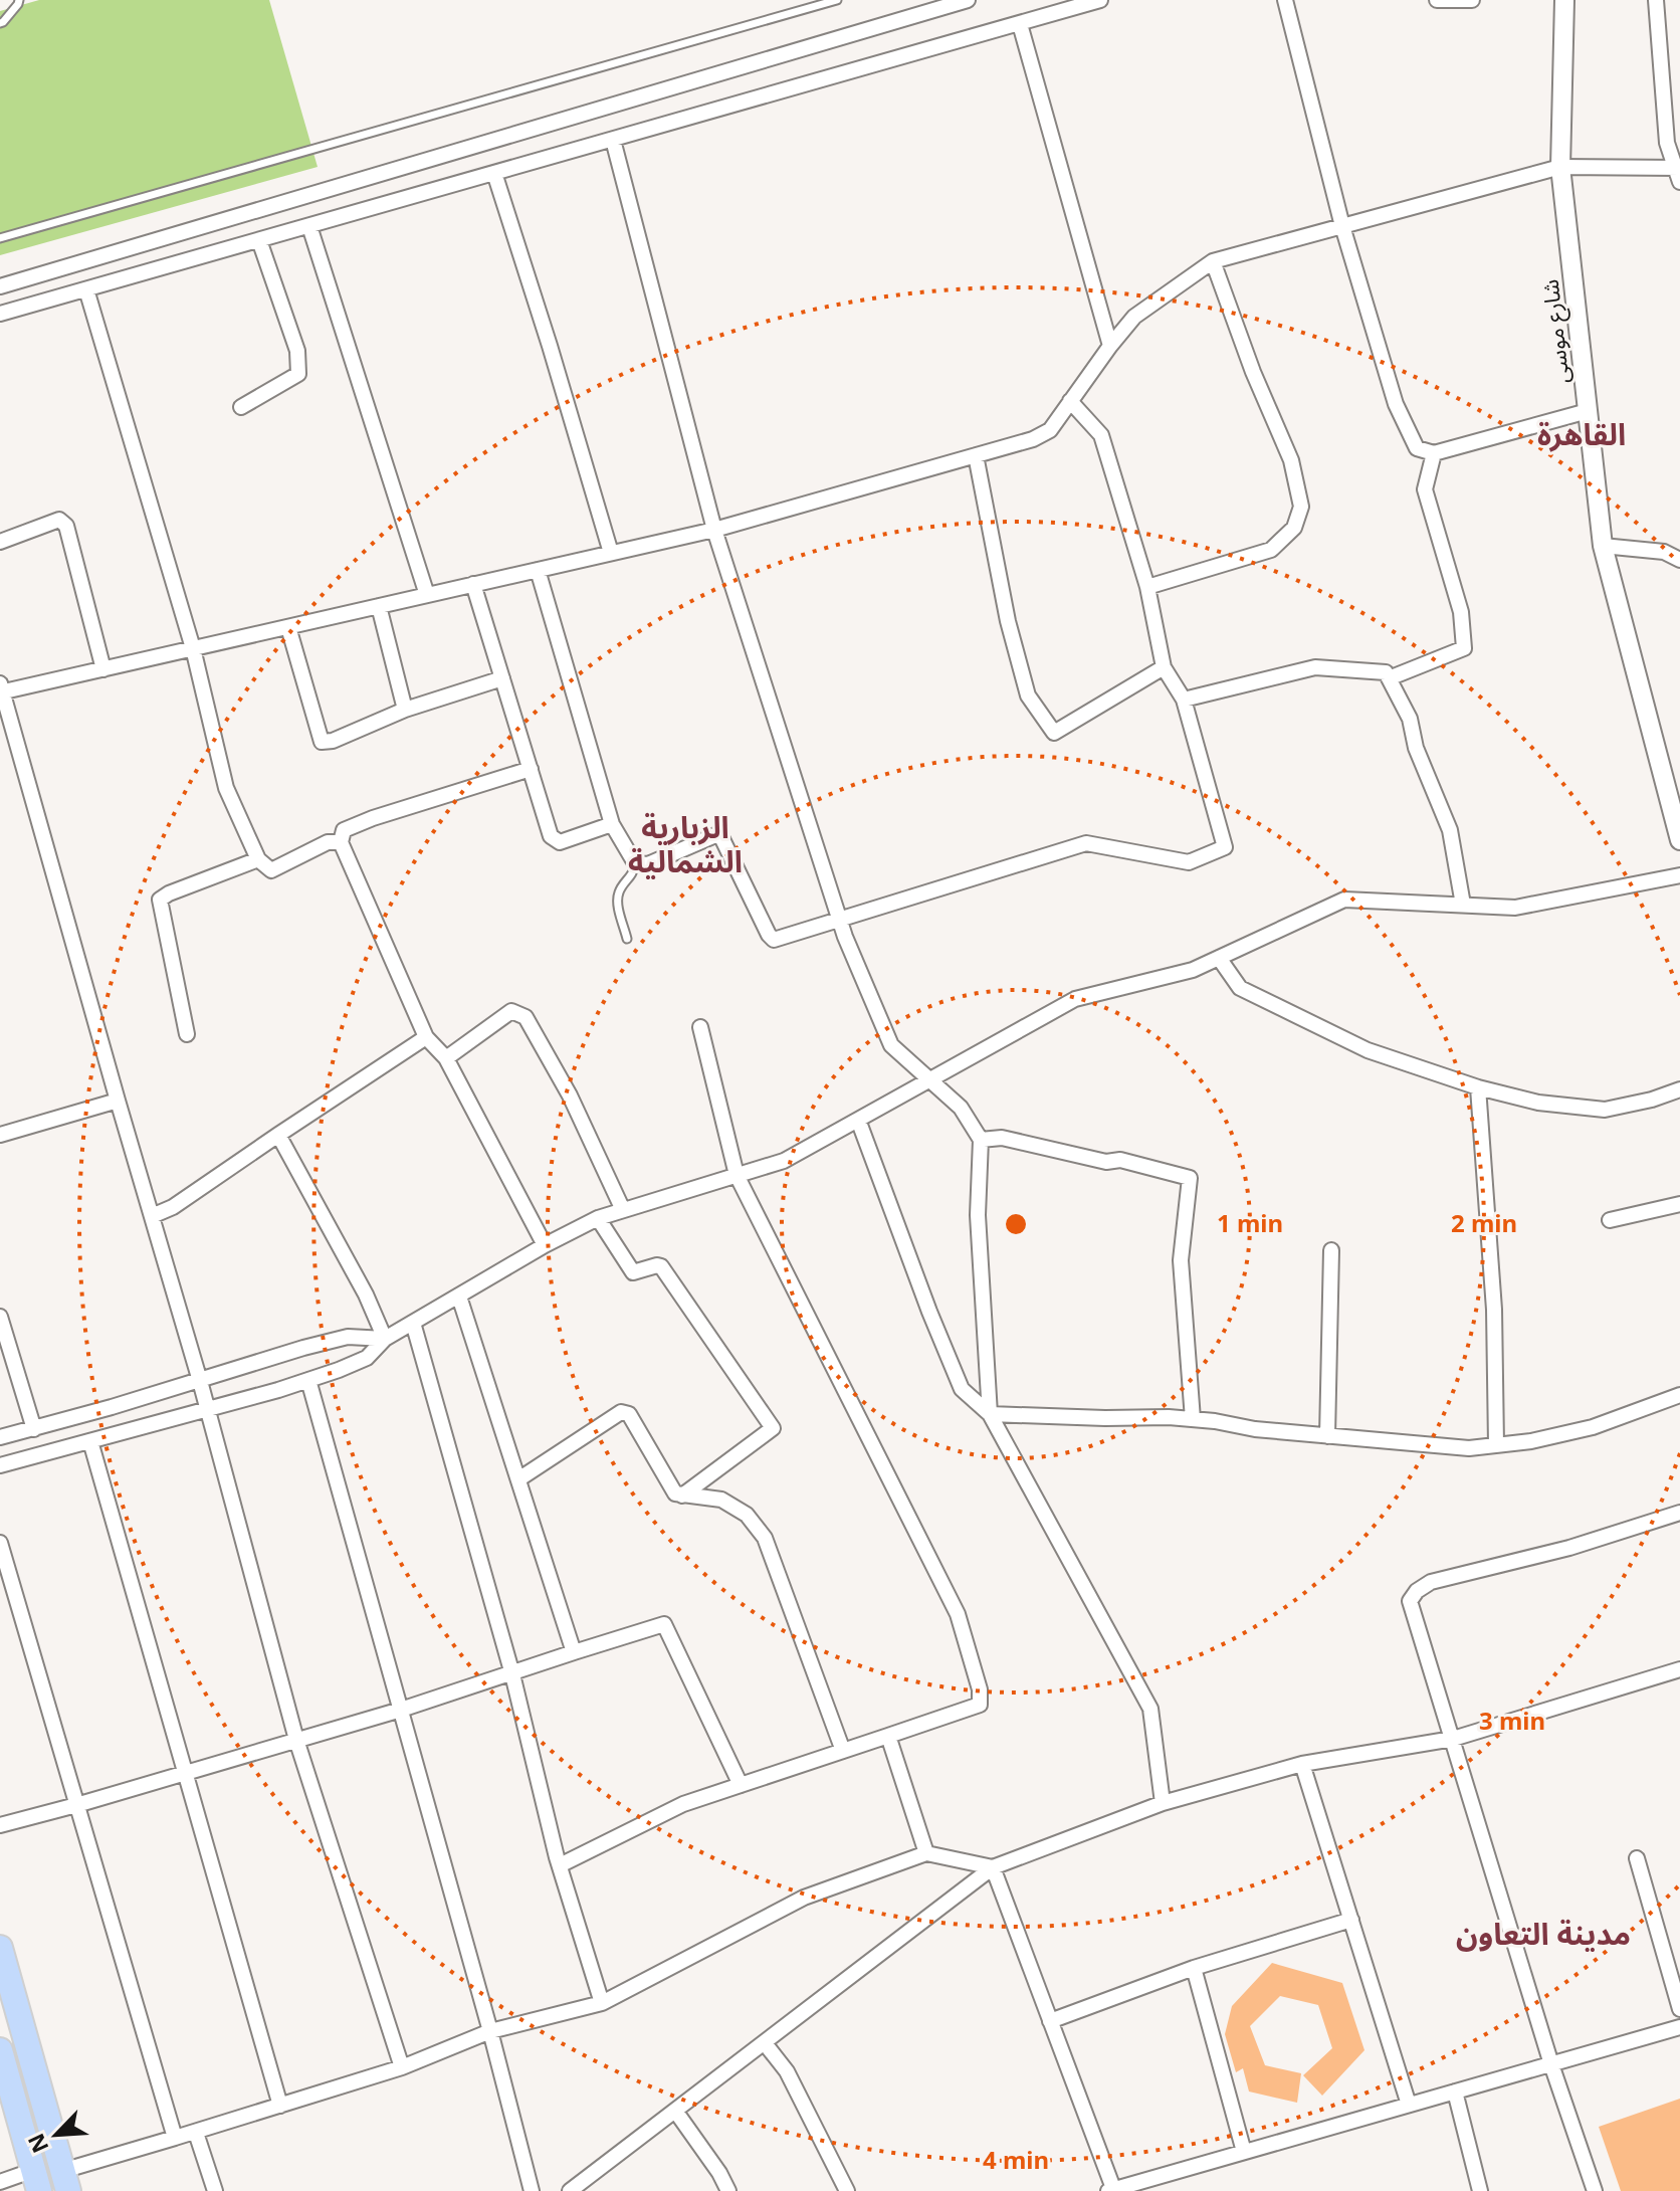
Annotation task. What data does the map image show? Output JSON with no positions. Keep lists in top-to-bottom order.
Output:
{
  "streets": {
    "street": ["شارع موسى"]
  },
  "districts": ["القاهرة", "الزبارية الشمالية", "مدينة التعاون"],
  "north": "bottom left",
  "rings": [
    "1 min",
    "2 min",
    "3 min",
    "4 min"
  ]
}
